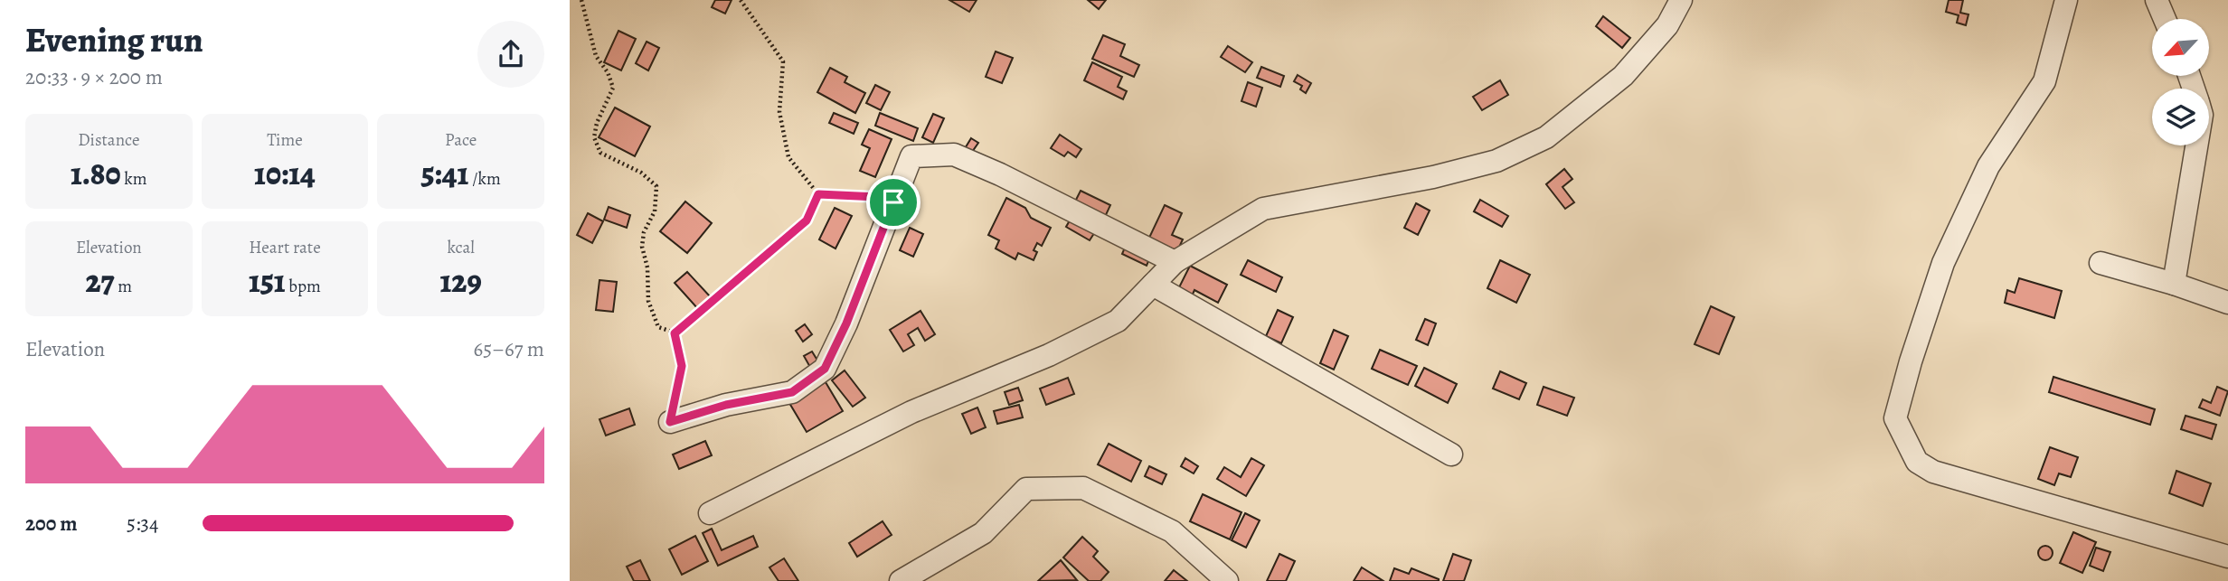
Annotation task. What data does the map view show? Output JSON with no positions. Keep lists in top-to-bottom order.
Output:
{
  "north": "bottom left",
  "page": {
    "heading": ["Evening run", "20:33 · 9 × 200 m"],
    "stats": [
      ["Distance", "1.80 km"],
      ["Time", "10:14"],
      ["Pace", "5:41 /km"],
      ["Elevation", "27 m"],
      ["Heart rate", "151 bpm"],
      ["kcal", "129"]
    ],
    "chart": ["Elevation", "65–67 m"],
    "list": [
      {
        "name": "200 m",
        "note": "5:34"
      }
    ]
  }
}
